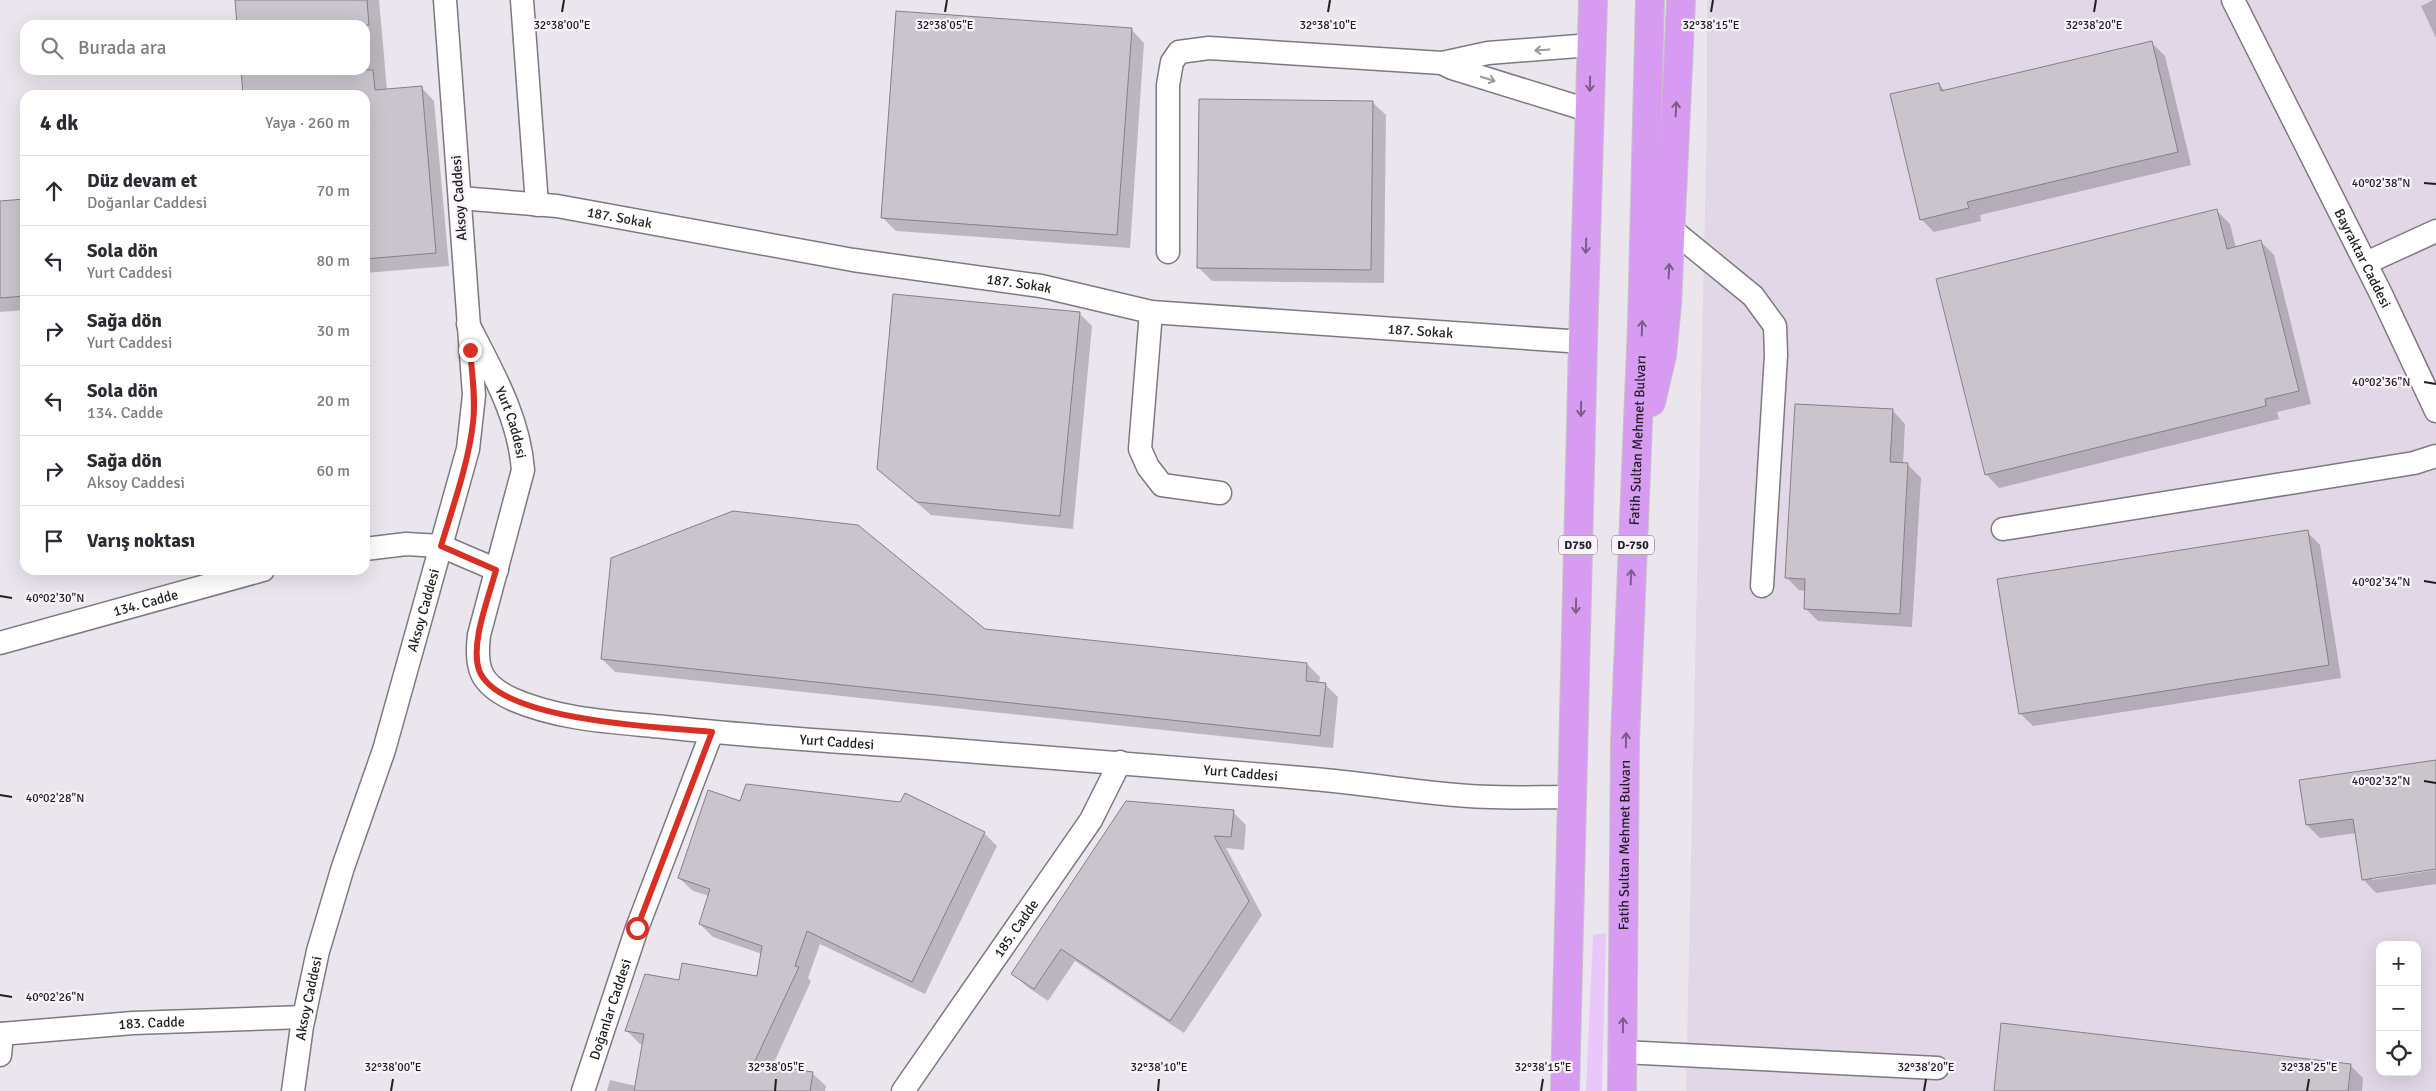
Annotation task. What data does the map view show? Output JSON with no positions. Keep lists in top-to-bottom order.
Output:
{
  "streets": {
    "highway": ["Fatih Sultan Mehmet Bulvarı", "D750", "D-750"],
    "street": [
      "Aksoy Caddesi",
      "187. Sokak",
      "Bayraktar Caddesi",
      "Yurt Caddesi",
      "134. Cadde",
      "185. Cadde",
      "Doğanlar Caddesi",
      "183. Cadde"
    ]
  },
  "crossings": [
    ["Aksoy Caddesi", "187. Sokak"],
    ["Aksoy Caddesi", "Yurt Caddesi"],
    ["Aksoy Caddesi", "183. Cadde"],
    ["187. Sokak", "D750"],
    ["Yurt Caddesi", "D750"],
    ["Yurt Caddesi", "185. Cadde"],
    ["Yurt Caddesi", "Doğanlar Caddesi"]
  ],
  "page": {
    "search": "Burada ara",
    "heading": ["4 dk", "Yaya · 260 m"],
    "list": [
      ["Düz devam et", "Doğanlar Caddesi", "70 m"],
      ["Sola dön", "Yurt Caddesi", "80 m"],
      ["Sağa dön", "Yurt Caddesi", "30 m"],
      ["Sola dön", "134. Cadde", "20 m"],
      ["Sağa dön", "Aksoy Caddesi", "60 m"],
      "Varış noktası"
    ],
    "map_buttons": ["+", "−"]
  },
  "coordinates": [
    "32°38'00\"E",
    "32°38'05\"E",
    "32°38'10\"E",
    "32°38'15\"E",
    "32°38'20\"E",
    "40°02'38\"N",
    "40°02'36\"N",
    "40°02'34\"N",
    "40°02'30\"N",
    "40°02'32\"N",
    "40°02'28\"N",
    "40°02'26\"N",
    "32°38'25\"E"
  ]
}
